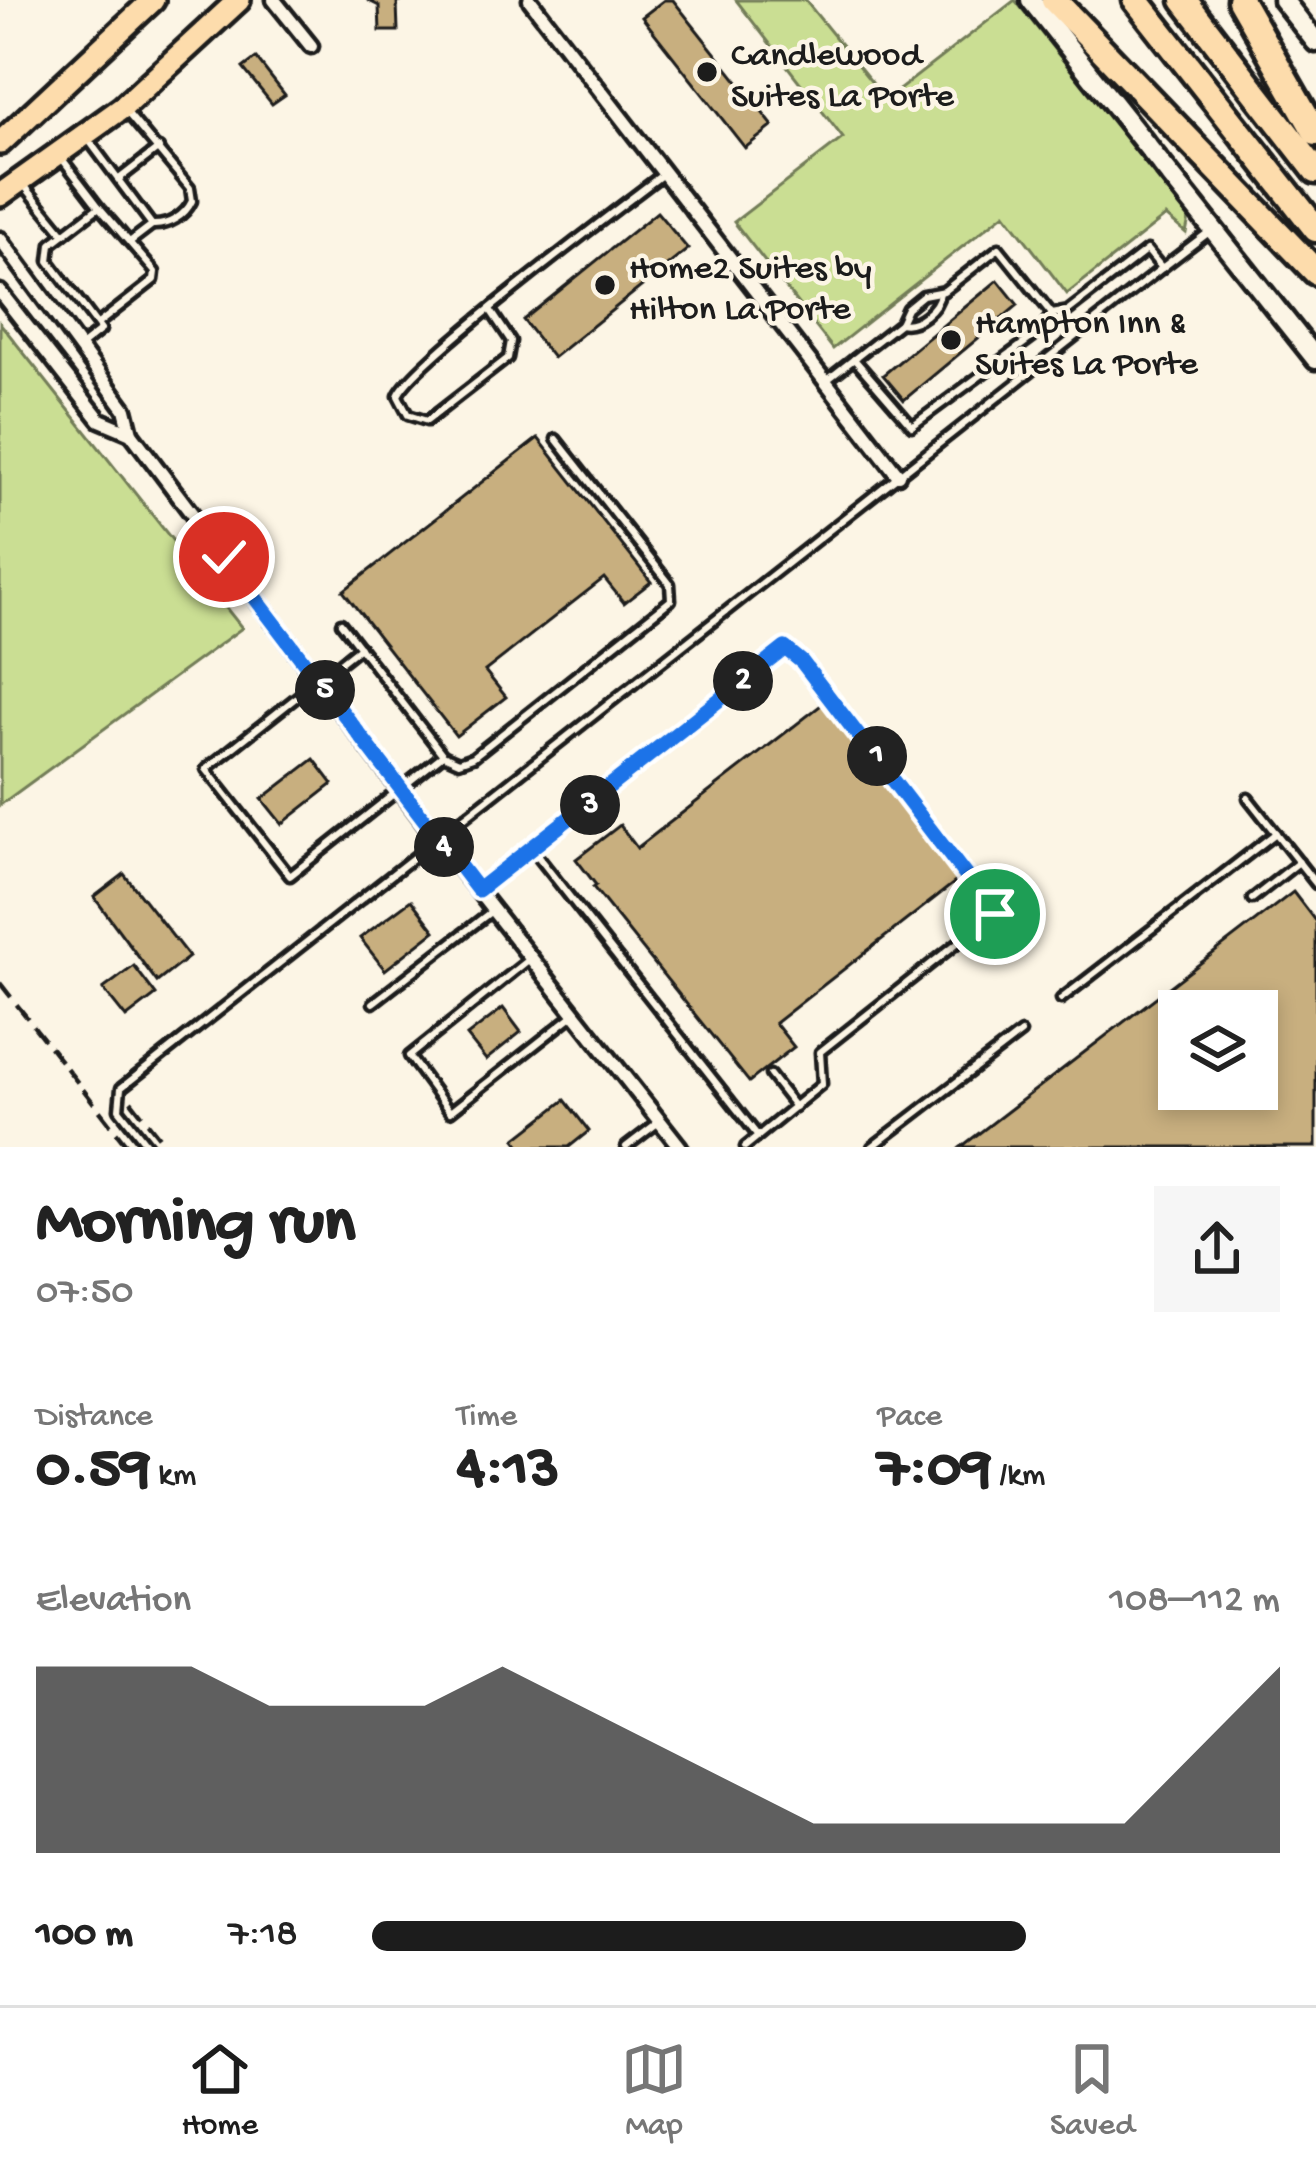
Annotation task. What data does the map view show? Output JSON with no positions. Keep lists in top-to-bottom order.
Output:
{
  "places": ["Candlewood Suites La Porte", "Home2 Suites by Hilton La Porte", "Hampton Inn & Suites La Porte"],
  "page": {
    "pins": [
      "2",
      "5",
      "1",
      "3",
      "4"
    ],
    "heading": ["Morning run", "07:50"],
    "stats": [
      ["Distance", "0.59 km"],
      ["Time", "4:13"],
      ["Pace", "7:09 /km"]
    ],
    "chart": ["Elevation", "108–112 m"],
    "list": [
      {
        "name": "100 m",
        "note": "7:18"
      }
    ],
    "tabs": ["Home", "Map", "Saved"]
  }
}
